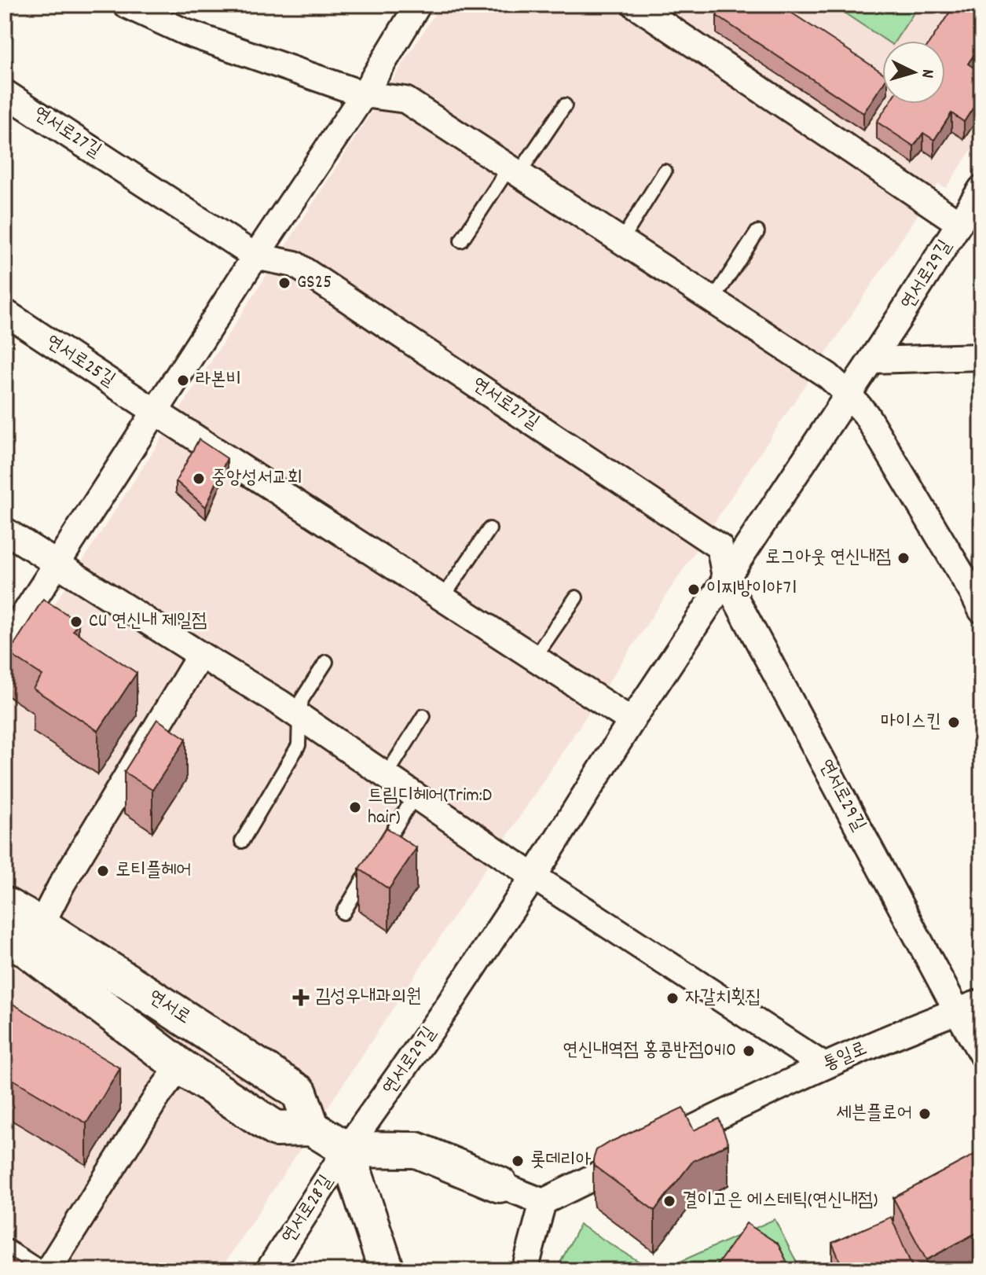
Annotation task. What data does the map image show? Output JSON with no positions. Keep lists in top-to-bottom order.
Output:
{
  "streets": {
    "main road": ["연서로"],
    "street": [
      "연서로27길",
      "연서로29길",
      "연서로25길",
      "통일로",
      "연서로28길"
    ]
  },
  "crossings": [
    ["연서로27길", "연서로29길"],
    ["연서로29길", "통일로"],
    ["연서로29길", "연서로28길"]
  ],
  "places": {
    "other": [
      "GS25",
      "라본비",
      "중앙성서교회",
      "로그아웃 연신내점",
      "이찌방이야기",
      "CU 연신내 제일점",
      "마이스킨",
      "트림디헤어(Trim:D hair)",
      "로티플헤어",
      "자갈치횟집",
      "연신내역점 홍콩반점0410",
      "세븐플로어",
      "롯데리아",
      "결이고은 에스테틱(연신내점)"
    ],
    "health": ["김성우내과의원"]
  },
  "north": "right"
}
